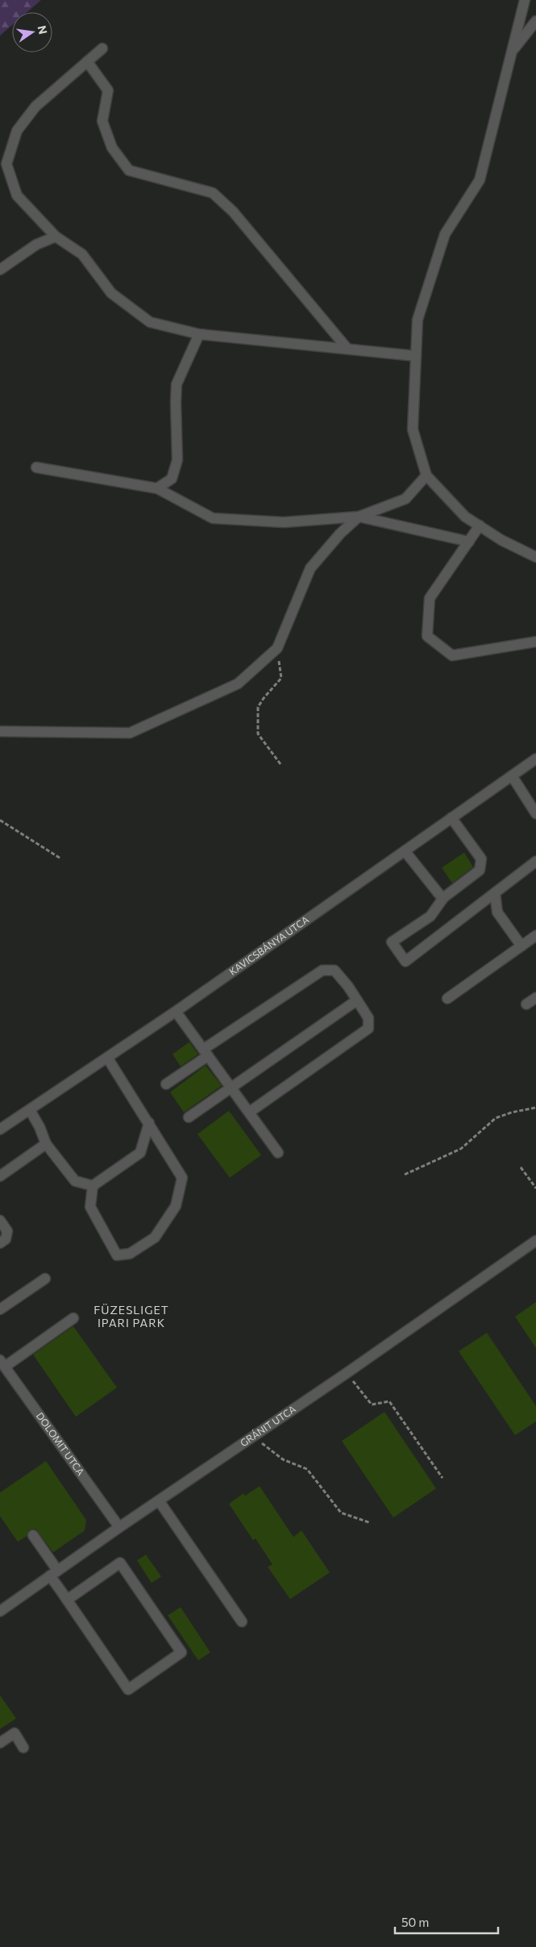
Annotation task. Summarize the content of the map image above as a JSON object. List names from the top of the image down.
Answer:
{
  "streets": {
    "street": ["KAVICSBÁNYA UTCA", "GRÁNIT UTCA", "DOLOMIT UTCA"]
  },
  "crossings": [
    ["GRÁNIT UTCA", "DOLOMIT UTCA"]
  ],
  "districts": ["FÜZESLIGET IPARI PARK"],
  "scale_bar": "50 m",
  "north": "right"
}
